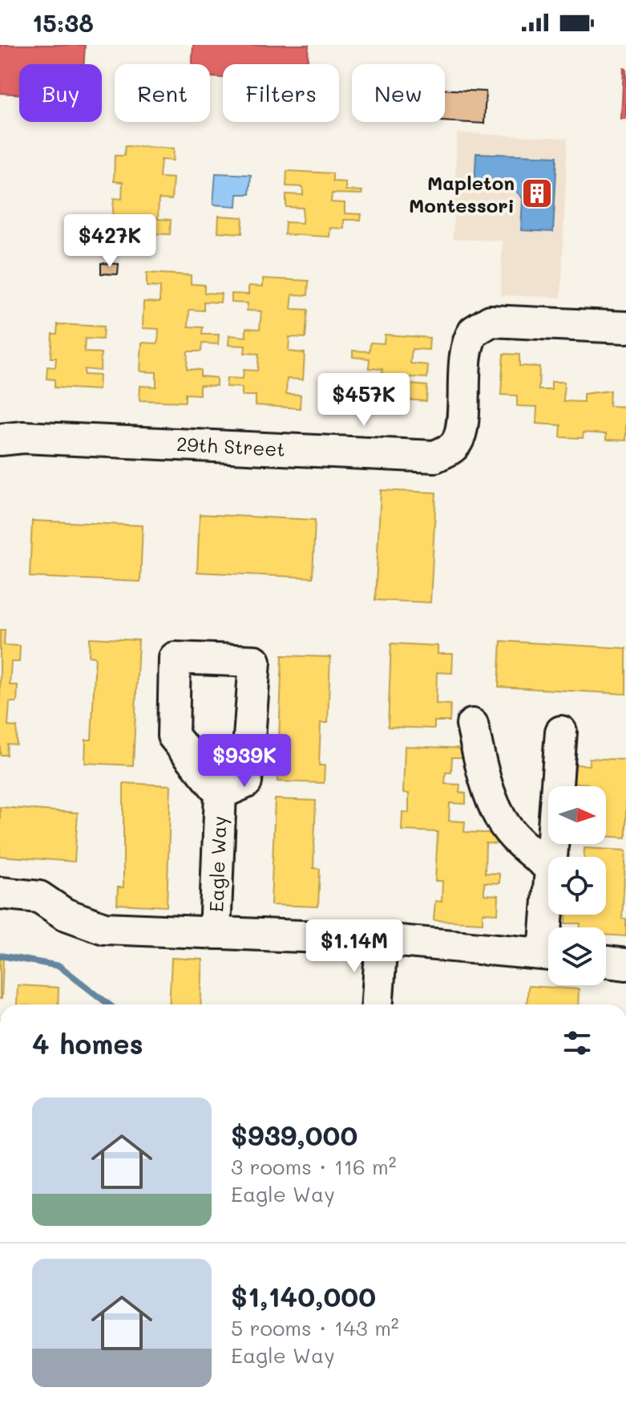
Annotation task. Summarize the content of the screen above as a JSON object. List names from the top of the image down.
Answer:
{
  "streets": {
    "street": ["29th Street", "Eagle Way"]
  },
  "places": {
    "building": ["Mapleton Montessori"]
  },
  "north": "right",
  "page": {
    "status": "15:38",
    "chip": [
      "Buy",
      "Rent",
      "Filters",
      "New"
    ],
    "price": [
      "$427K",
      "$457K",
      "$939K",
      "$1.14M"
    ],
    "heading": "4 homes",
    "list": [
      {
        "name": "$939,000",
        "note": "3 rooms · 116 m² · Eagle Way"
      },
      {
        "name": "$1,140,000",
        "note": "5 rooms · 143 m² · Eagle Way"
      }
    ]
  }
}
